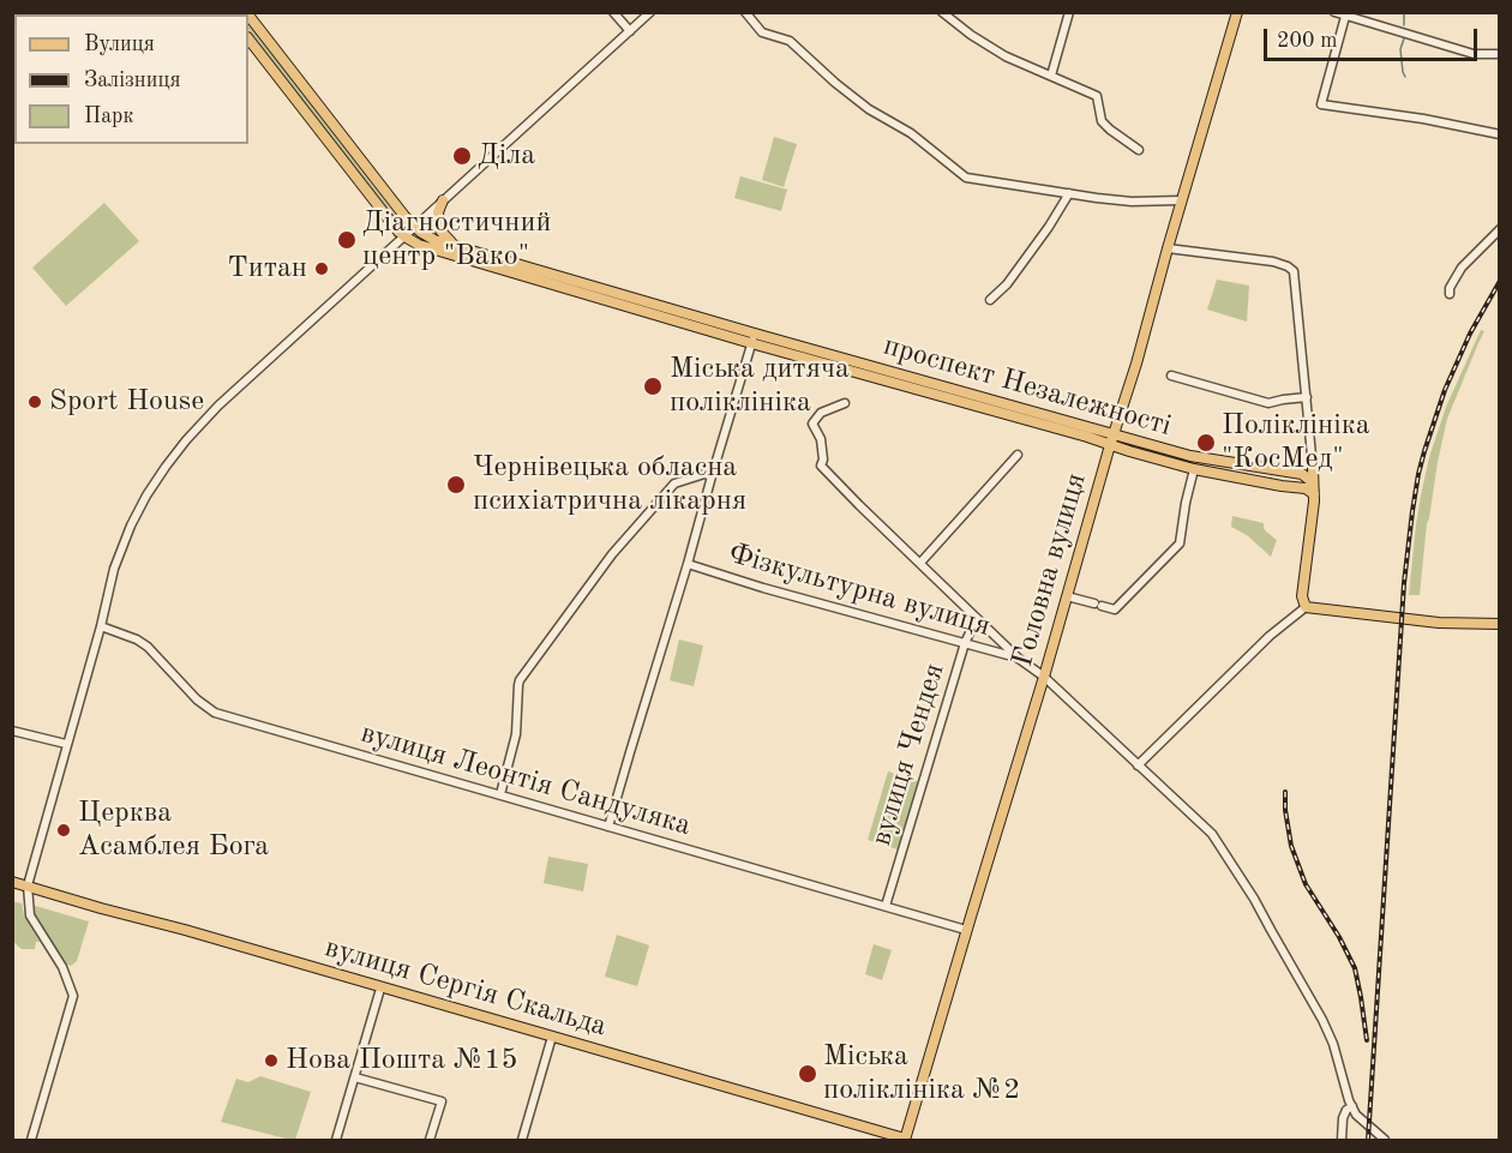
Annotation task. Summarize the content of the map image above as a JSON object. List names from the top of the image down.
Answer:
{
  "streets": {
    "main road": ["проспект Незалежності", "Головна вулиця", "вулиця Сергія Скальда"],
    "street": ["Фізкультурна вулиця", "вулиця Чендея", "вулиця Леонтія Сандуляка"]
  },
  "crossings": [
    ["проспект Незалежності", "Головна вулиця"],
    ["Головна вулиця", "вулиця Леонтія Сандуляка"],
    ["Головна вулиця", "вулиця Сергія Скальда"],
    ["Фізкультурна вулиця", "вулиця Чендея"],
    ["вулиця Чендея", "вулиця Леонтія Сандуляка"]
  ],
  "places": [
    "Діла",
    "Діагностичний центр \"Вако\"",
    "Титан",
    "Міська дитяча поліклініка",
    "Sport House",
    "Поліклініка \"КосМед\"",
    "Чернівецька обласна психіатрична лікарня",
    "Церква Асамблея Бога",
    "Нова Пошта №15",
    "Міська поліклініка №2"
  ],
  "legend": ["Вулиця", "Залізниця", "Парк"],
  "scale_bar": "200 m"
}
